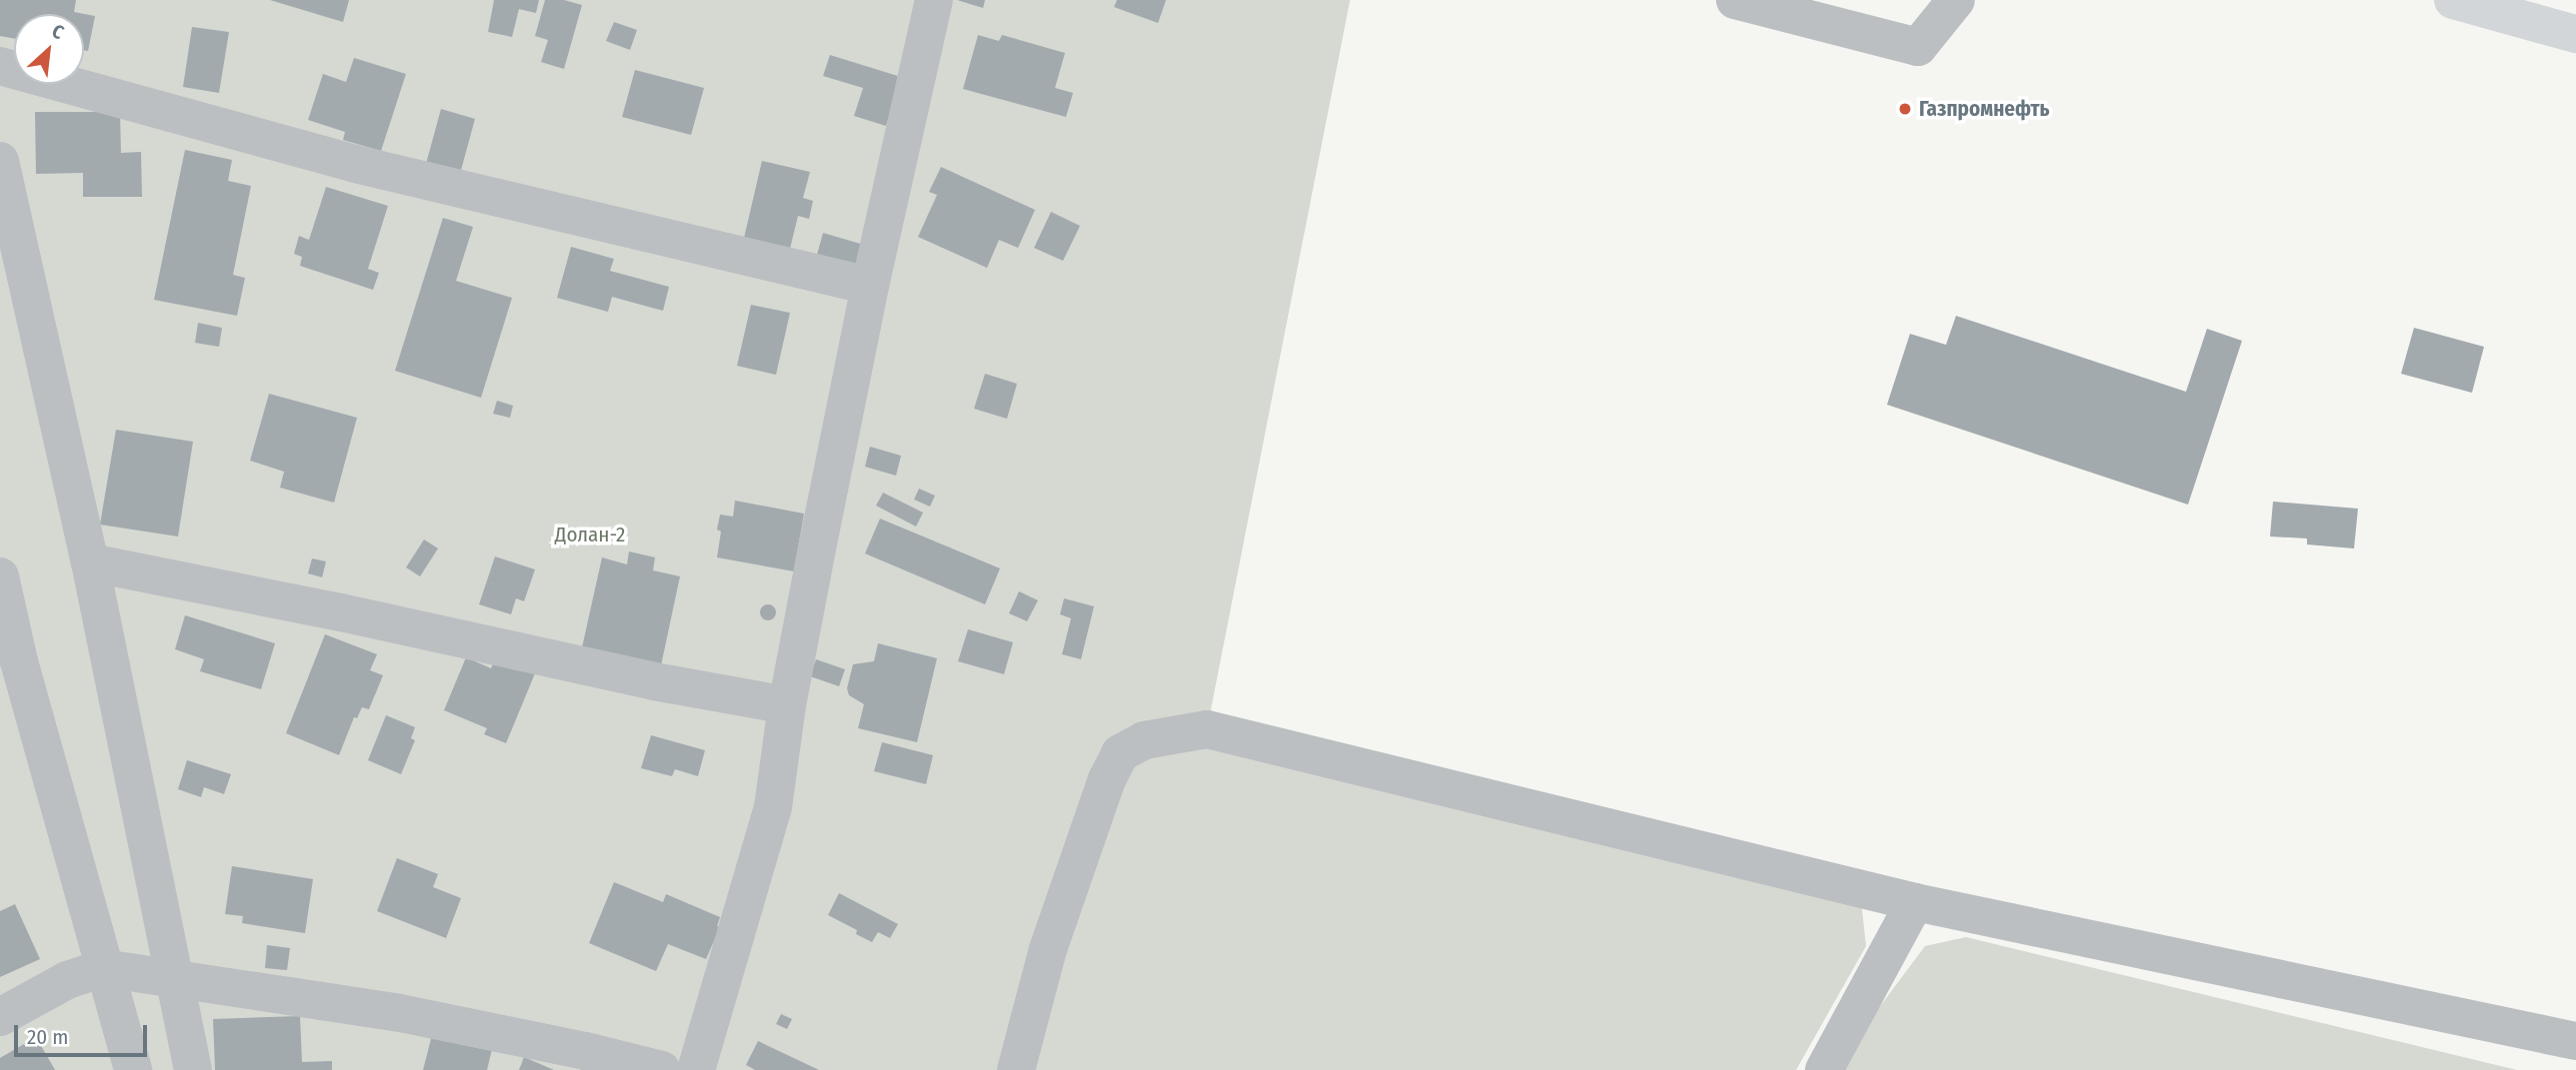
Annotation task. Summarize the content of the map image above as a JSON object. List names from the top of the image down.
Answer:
{
  "parks": ["Долан-2"],
  "places": ["Газпромнефть"],
  "scale_bar": "20 m",
  "north": "top right"
}
